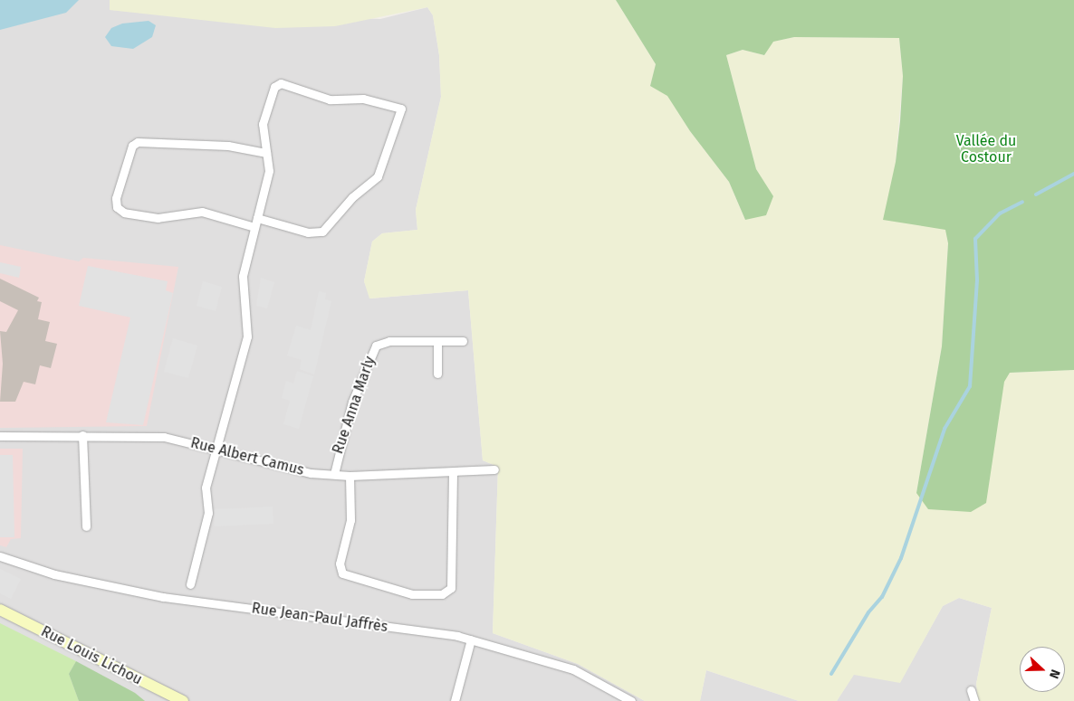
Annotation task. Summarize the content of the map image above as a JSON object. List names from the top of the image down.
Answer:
{
  "streets": {
    "main road": ["Rue Louis Lichou"],
    "street": ["Rue Anna Marly", "Rue Albert Camus", "Rue Jean-Paul Jaffrès"]
  },
  "crossings": [
    ["Rue Anna Marly", "Rue Albert Camus"]
  ],
  "parks": ["Vallée du Costour"],
  "north": "right"
}
